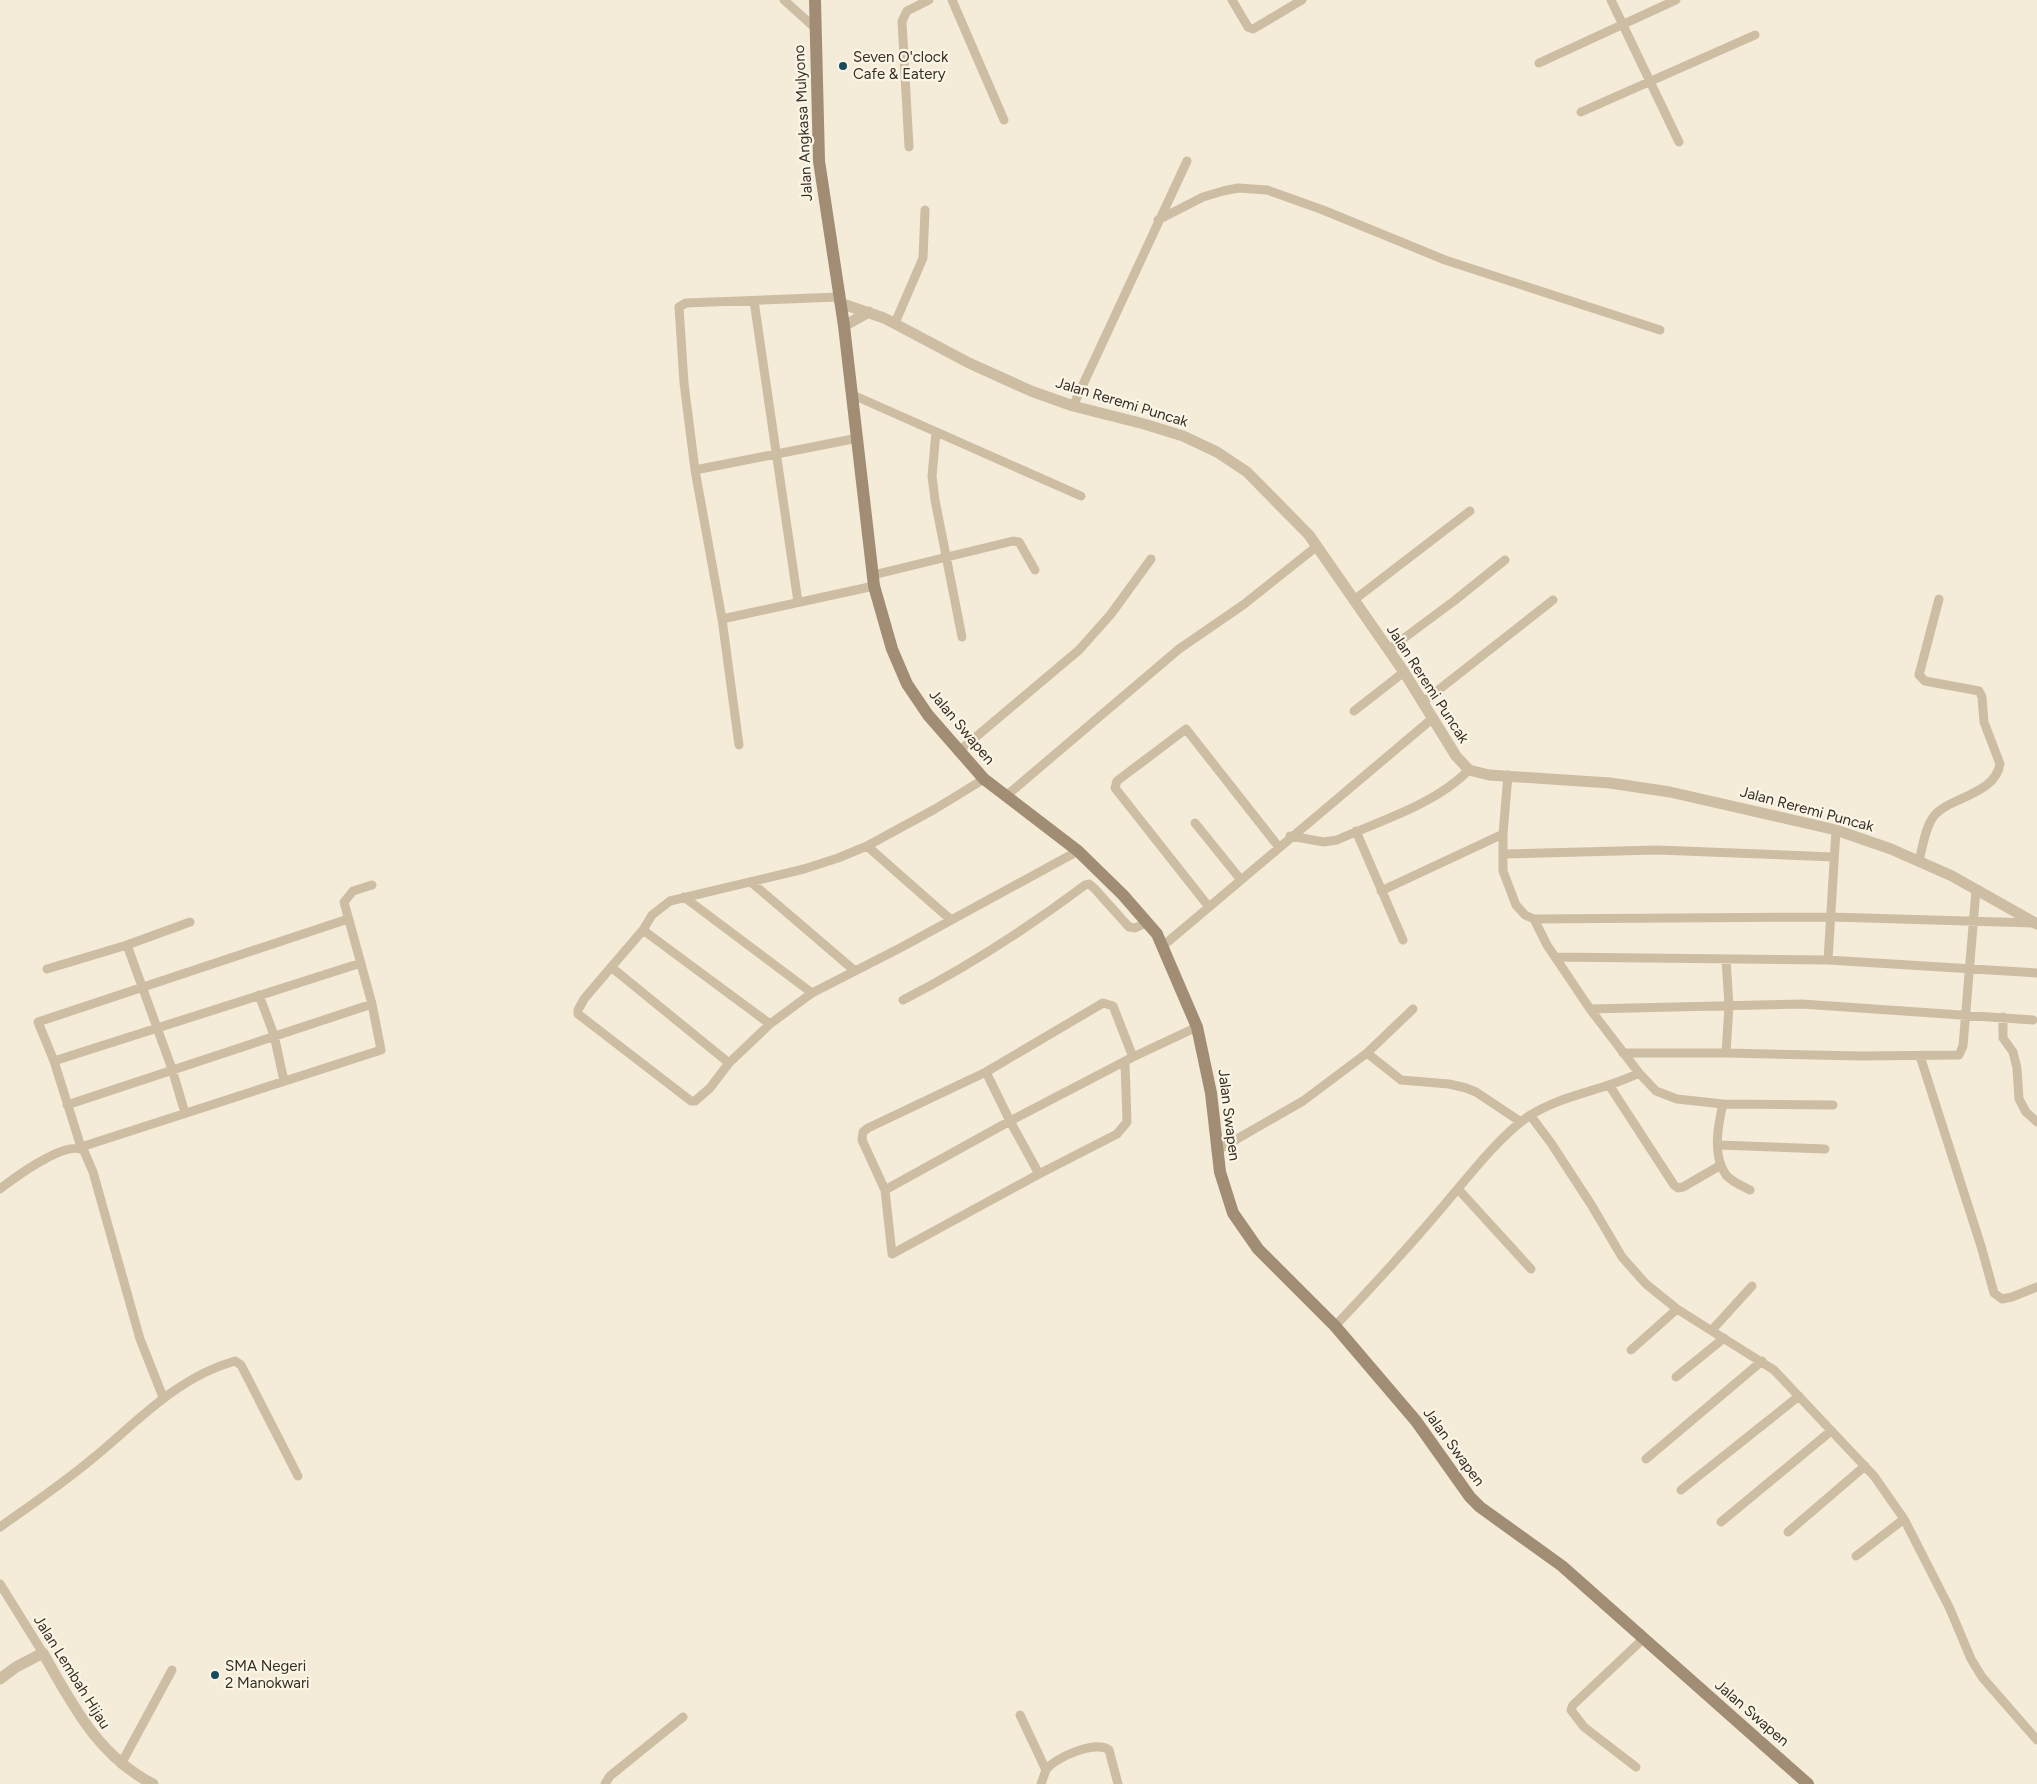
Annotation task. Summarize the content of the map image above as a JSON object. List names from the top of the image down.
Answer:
{
  "streets": {
    "main road": ["Jalan Angkasa Mulyono", "Jalan Swapen"],
    "street": ["Jalan Reremi Puncak", "Jalan Lembah Hijau"]
  },
  "crossings": [
    ["Jalan Angkasa Mulyono", "Jalan Reremi Puncak"]
  ],
  "places": ["Seven O'clock Cafe & Eatery", "SMA Negeri 2 Manokwari"]
}
